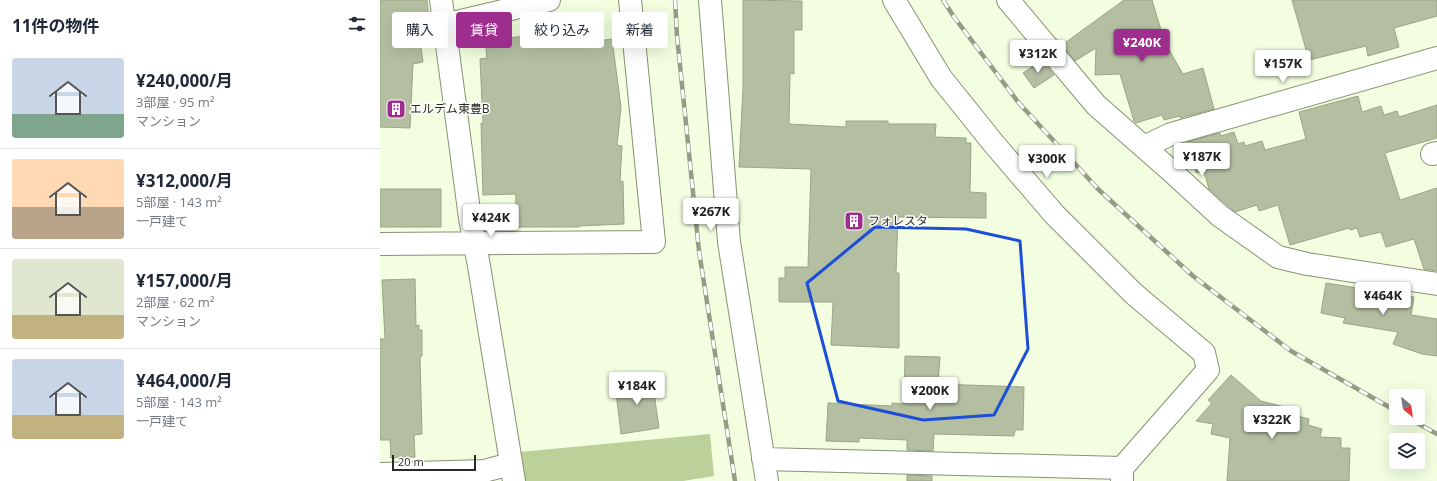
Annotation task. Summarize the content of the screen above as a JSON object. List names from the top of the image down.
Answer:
{
  "places": {
    "building": ["エルデム東豊B", "フォレスタ"]
  },
  "scale_bar": "20 m",
  "north": "bottom right",
  "page": {
    "heading": "11件の物件",
    "chip": [
      "購入",
      "賃貸",
      "絞り込み",
      "新着"
    ],
    "price": [
      "¥240K",
      "¥312K",
      "¥157K",
      "¥187K",
      "¥300K",
      "¥267K",
      "¥424K",
      "¥464K",
      "¥184K",
      "¥200K",
      "¥322K"
    ],
    "list": [
      {
        "name": "¥240,000/月",
        "note": "3部屋 · 95 m² · マンション"
      },
      {
        "name": "¥312,000/月",
        "note": "5部屋 · 143 m² · 一戸建て"
      },
      {
        "name": "¥157,000/月",
        "note": "2部屋 · 62 m² · マンション"
      },
      {
        "name": "¥464,000/月",
        "note": "5部屋 · 143 m² · 一戸建て"
      }
    ],
    "scale": "20 m"
  }
}
